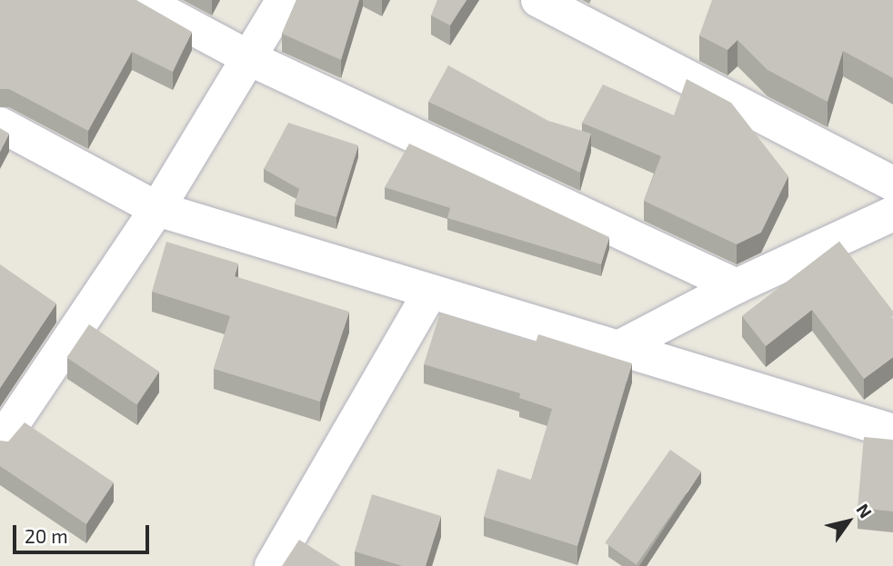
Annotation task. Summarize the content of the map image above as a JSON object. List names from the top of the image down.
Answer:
{
  "scale_bar": "20 m",
  "north": "top right"
}
